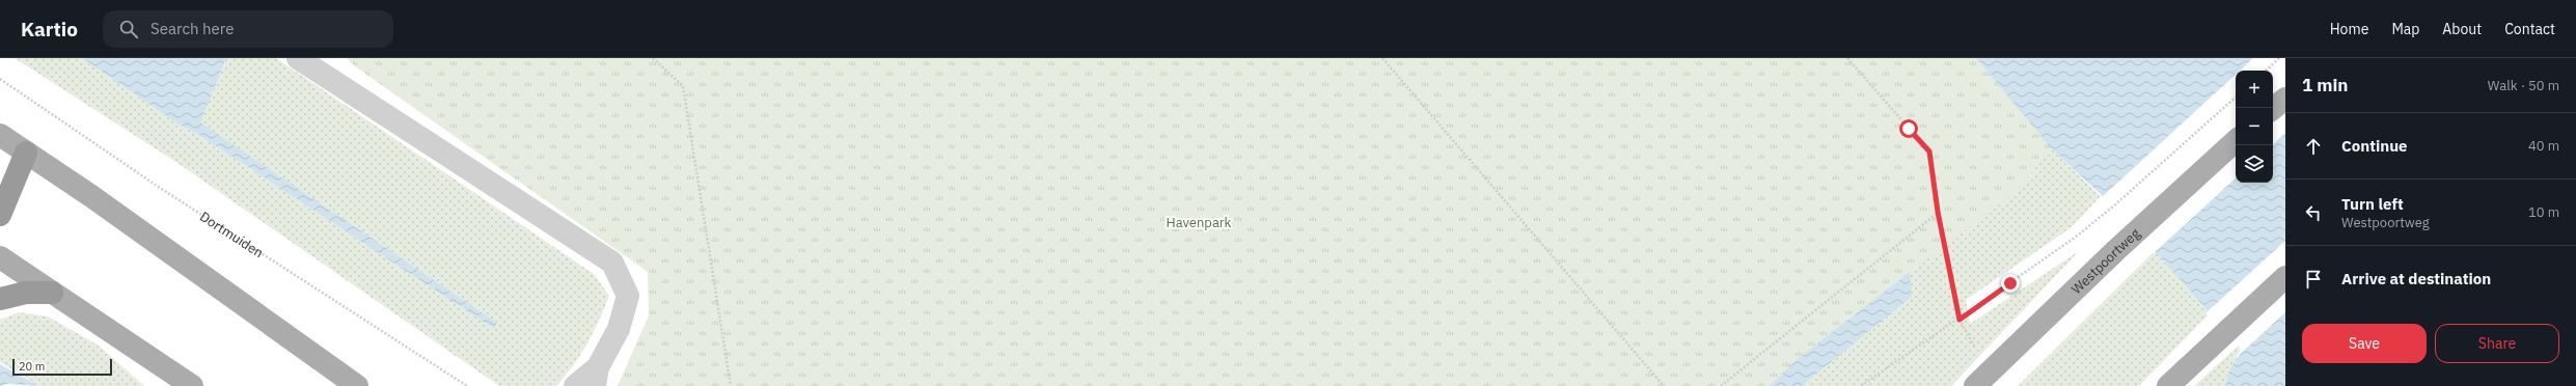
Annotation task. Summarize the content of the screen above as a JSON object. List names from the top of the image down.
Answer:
{
  "streets": {
    "main road": ["Westpoortweg"],
    "path": ["Dortmuiden"]
  },
  "parks": ["Havenpark"],
  "scale_bar": "20 m",
  "page": {
    "header": "Kartio",
    "search": "Search here",
    "nav": [
      "Home",
      "Map",
      "About",
      "Contact"
    ],
    "heading": ["1 min", "Walk · 50 m"],
    "map_buttons": ["+", "−"],
    "list": [
      ["Continue", "40 m"],
      ["Turn left", "Westpoortweg", "10 m"],
      "Arrive at destination"
    ],
    "buttons": ["Save", "Share"],
    "scale": "20 m"
  }
}
